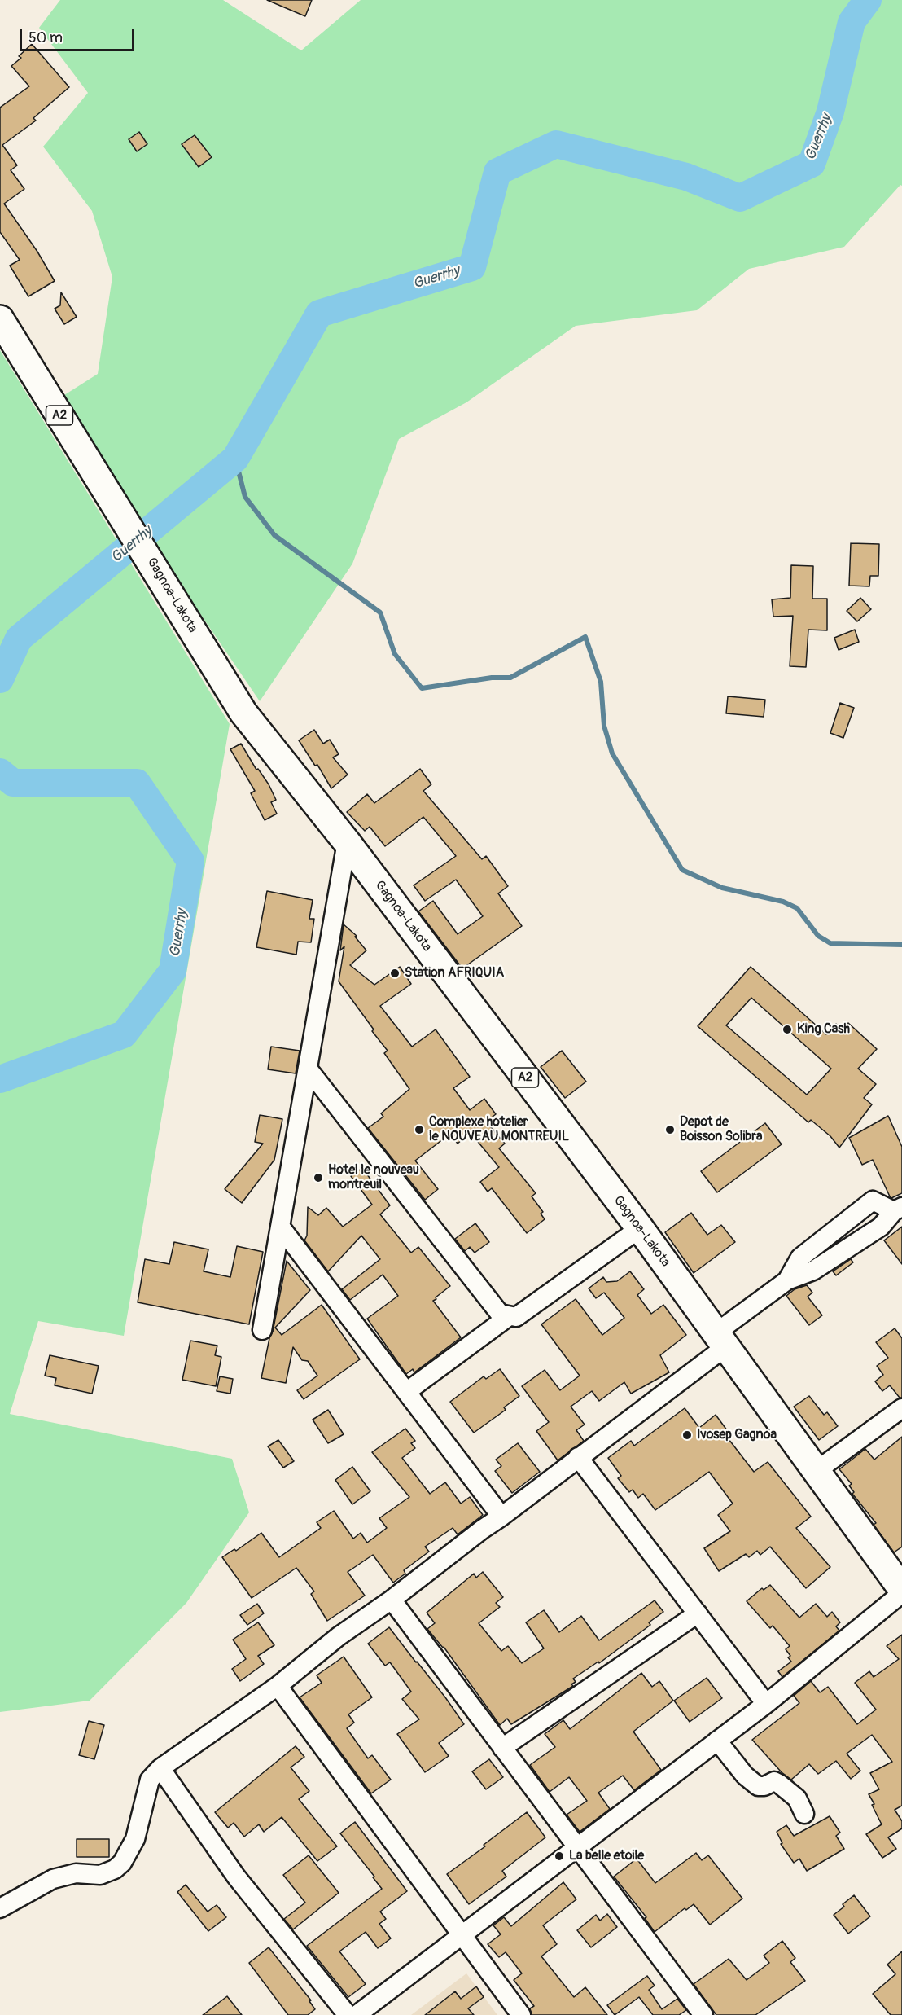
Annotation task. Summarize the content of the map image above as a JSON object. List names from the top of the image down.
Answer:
{
  "streets": {
    "main road": ["A2", "Gagnoa-Lakota"]
  },
  "water": ["Guerrhy"],
  "places": [
    "Station AFRIQUIA",
    "King Cash",
    "Complexe hotelier le NOUVEAU MONTREUIL",
    "Depot de Boisson Solibra",
    "Hotel le nouveau montreuil",
    "Ivosep Gagnoa",
    "La belle etoile"
  ],
  "scale_bar": "50 m"
}
